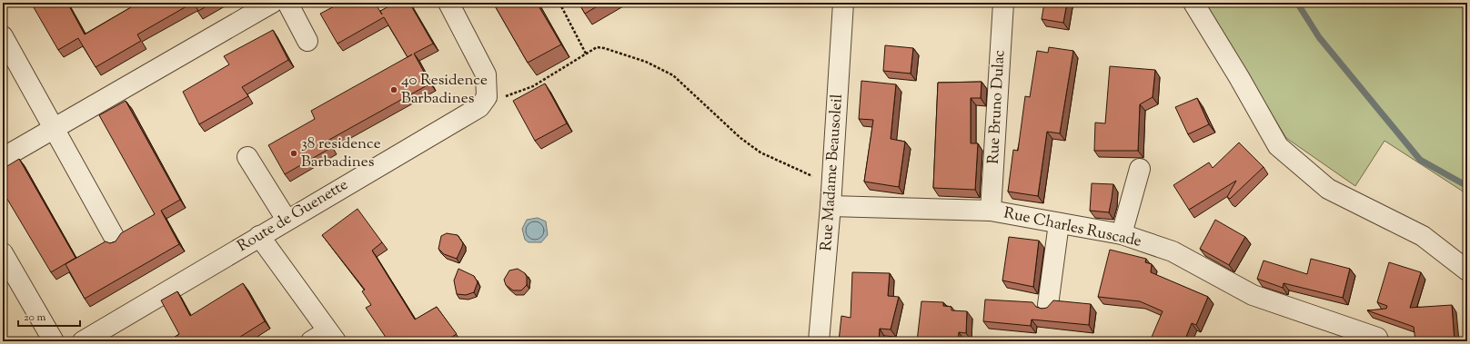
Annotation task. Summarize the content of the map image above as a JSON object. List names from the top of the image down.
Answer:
{
  "streets": {
    "street": [
      "Rue Bruno Dulac",
      "Rue Madame Beausoleil",
      "Route de Guenette",
      "Rue Charles Ruscade"
    ]
  },
  "crossings": [
    ["Rue Bruno Dulac", "Rue Charles Ruscade"],
    ["Rue Madame Beausoleil", "Rue Charles Ruscade"]
  ],
  "places": ["40 Residence Barbadines", "38 residence Barbadines"],
  "scale_bar": "20 m"
}
